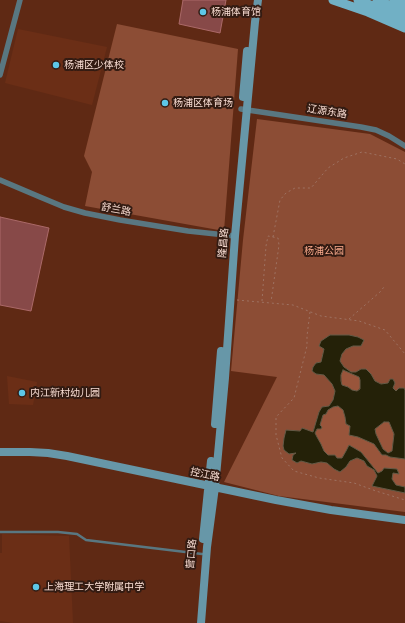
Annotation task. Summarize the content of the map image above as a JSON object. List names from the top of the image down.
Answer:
{
  "streets": {
    "main road": ["隆昌路", "控江路", "营口路"],
    "street": ["辽源东路", "舒兰路"]
  },
  "crossings": [
    ["辽源东路", "隆昌路"],
    ["舒兰路", "隆昌路"],
    ["隆昌路", "控江路"],
    ["隆昌路", "营口路"],
    ["控江路", "营口路"]
  ],
  "parks": ["杨浦公园"],
  "places": [
    "杨浦体育馆",
    "杨浦区少体校",
    "杨浦区体育场",
    "内江新村幼儿园",
    "上海理工大学附属中学"
  ]
}
